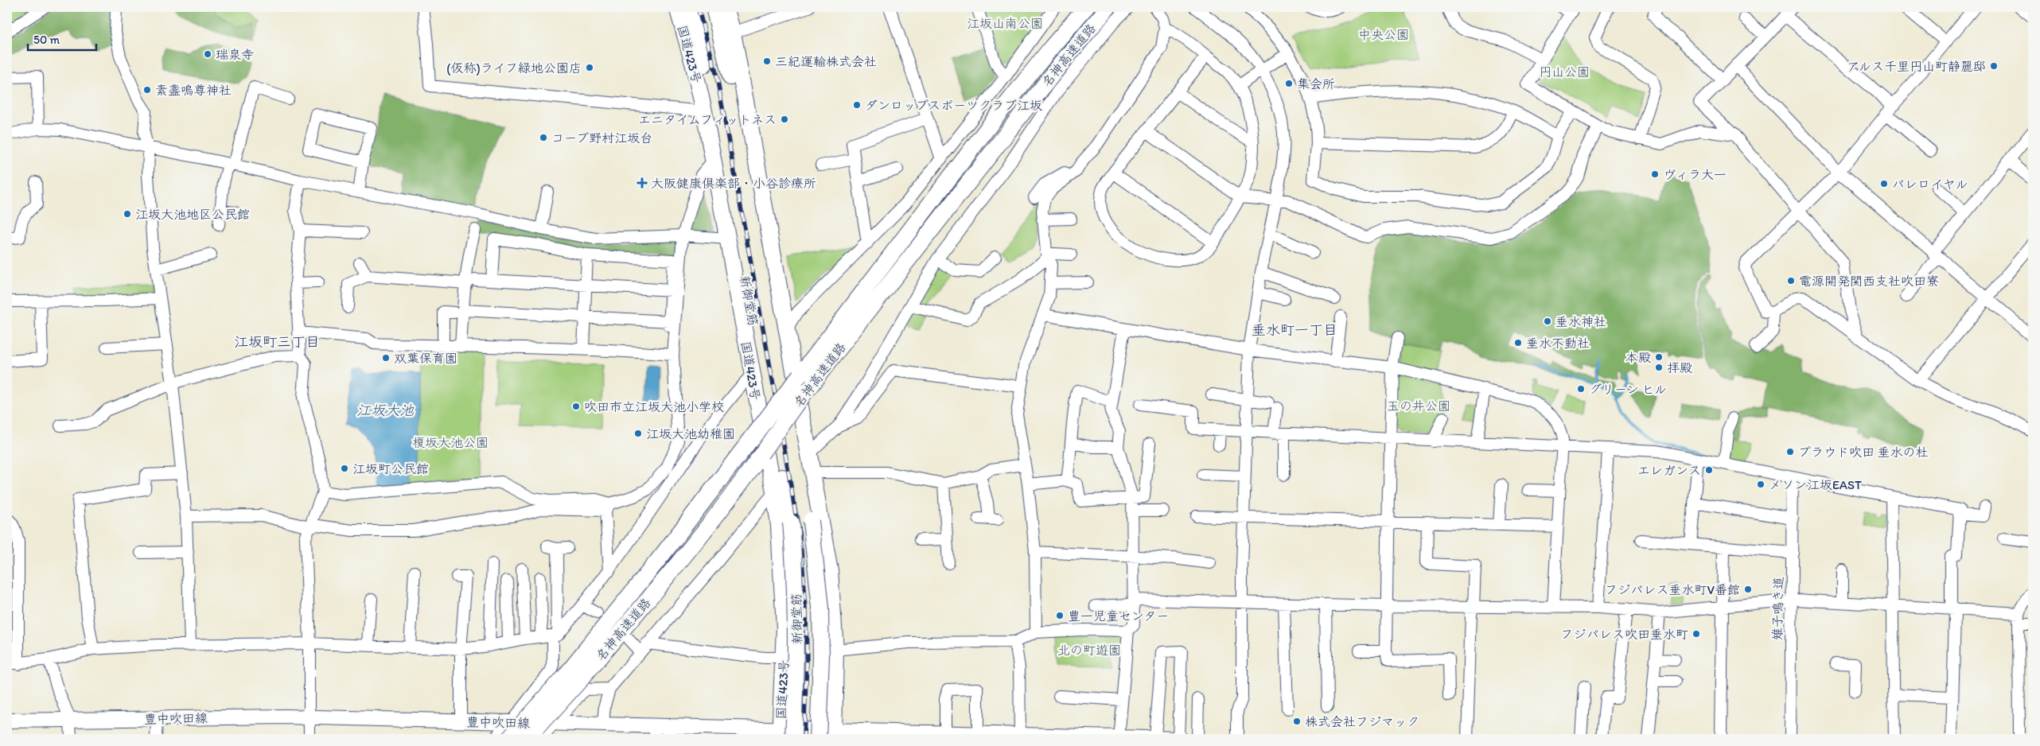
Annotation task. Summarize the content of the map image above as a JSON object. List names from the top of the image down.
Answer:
{
  "streets": {
    "highway": ["国道423号", "名神高速道路", "新御堂筋"],
    "main road": ["豊中吹田線"],
    "street": ["雉子鳴き道"]
  },
  "crossings": [
    ["国道423号", "豊中吹田線"]
  ],
  "districts": ["垂水町一丁目", "江坂町三丁目"],
  "water": ["江坂大池"],
  "parks": [
    "江坂山南公園",
    "中央公園",
    "円山公園",
    "玉の井公園",
    "榎坂大池公園",
    "北の町遊園"
  ],
  "places": {
    "other": [
      "瑞泉寺",
      "三紀運輸株式会社",
      "アルス千里円山町静麗邸",
      "(仮称)ライフ緑地公園店",
      "集会所",
      "素盞嗚尊神社",
      "ダンロップスポーツクラブ江坂",
      "エニタイムフィットネス",
      "コープ野村江坂台",
      "ヴィラ大一",
      "パレロイヤル",
      "江坂大池地区公民館",
      "電源開発関西支社吹田寮",
      "垂水神社",
      "垂水不動社",
      "本殿",
      "双葉保育園",
      "拝殿",
      "グリーン ヒル",
      "吹田市立江坂大池小学校",
      "江坂大池幼稚園",
      "プラウド吹田 垂水の杜",
      "江坂町公民館",
      "エレガンス",
      "メソン江坂EAST",
      "フジパレス垂水町V番館",
      "豊一児童センター",
      "フジパレス吹田垂水町",
      "株式会社フジマック"
    ],
    "health": ["大阪健康倶楽部・小谷診療所"]
  },
  "scale_bar": "50 m"
}
